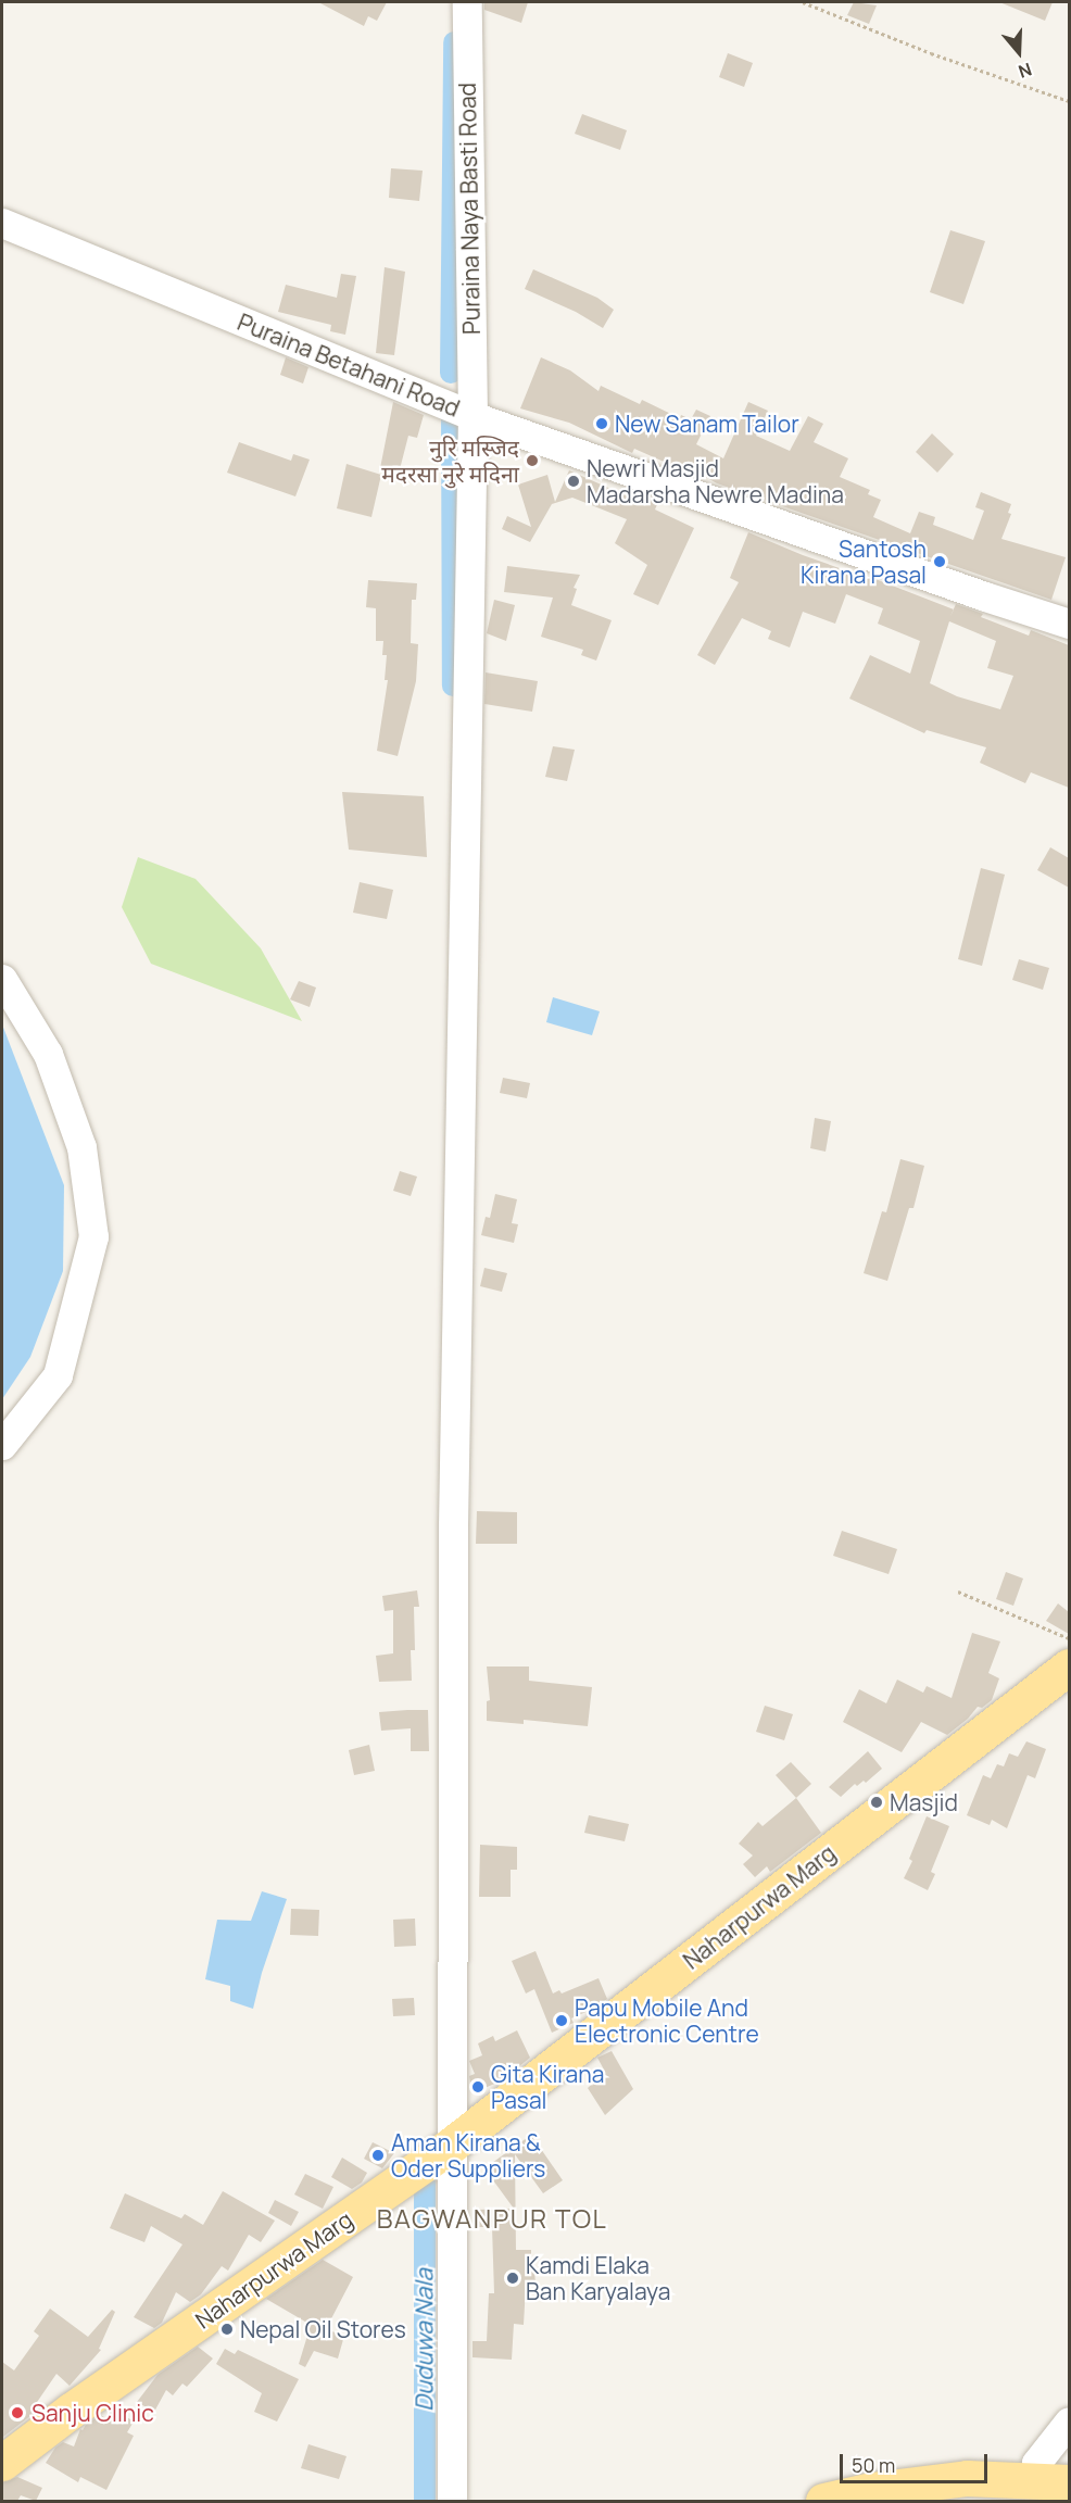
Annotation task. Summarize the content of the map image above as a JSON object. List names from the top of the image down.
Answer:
{
  "streets": {
    "main road": ["Naharpurwa Marg"],
    "street": ["Puraina Naya Basti Road", "Puraina Betahani Road"]
  },
  "crossings": [
    ["Puraina Naya Basti Road", "Puraina Betahani Road"],
    ["Puraina Naya Basti Road", "Naharpurwa Marg"]
  ],
  "districts": ["BAGWANPUR TOL"],
  "water": ["Duduwa Nala"],
  "places": [
    "New Sanam Tailor",
    "नुरि मस्जिद मदरसा नुरे मदिना",
    "Newri Masjid Madarsha Newre Madina",
    "Santosh Kirana Pasal",
    "Masjid",
    "Papu Mobile And Electronic Centre",
    "Gita Kirana Pasal",
    "Aman Kirana & Oder Suppliers",
    "Kamdi Elaka Ban Karyalaya",
    "Nepal Oil Stores",
    "Sanju Clinic"
  ],
  "scale_bar": "50 m",
  "north": "bottom"
}
